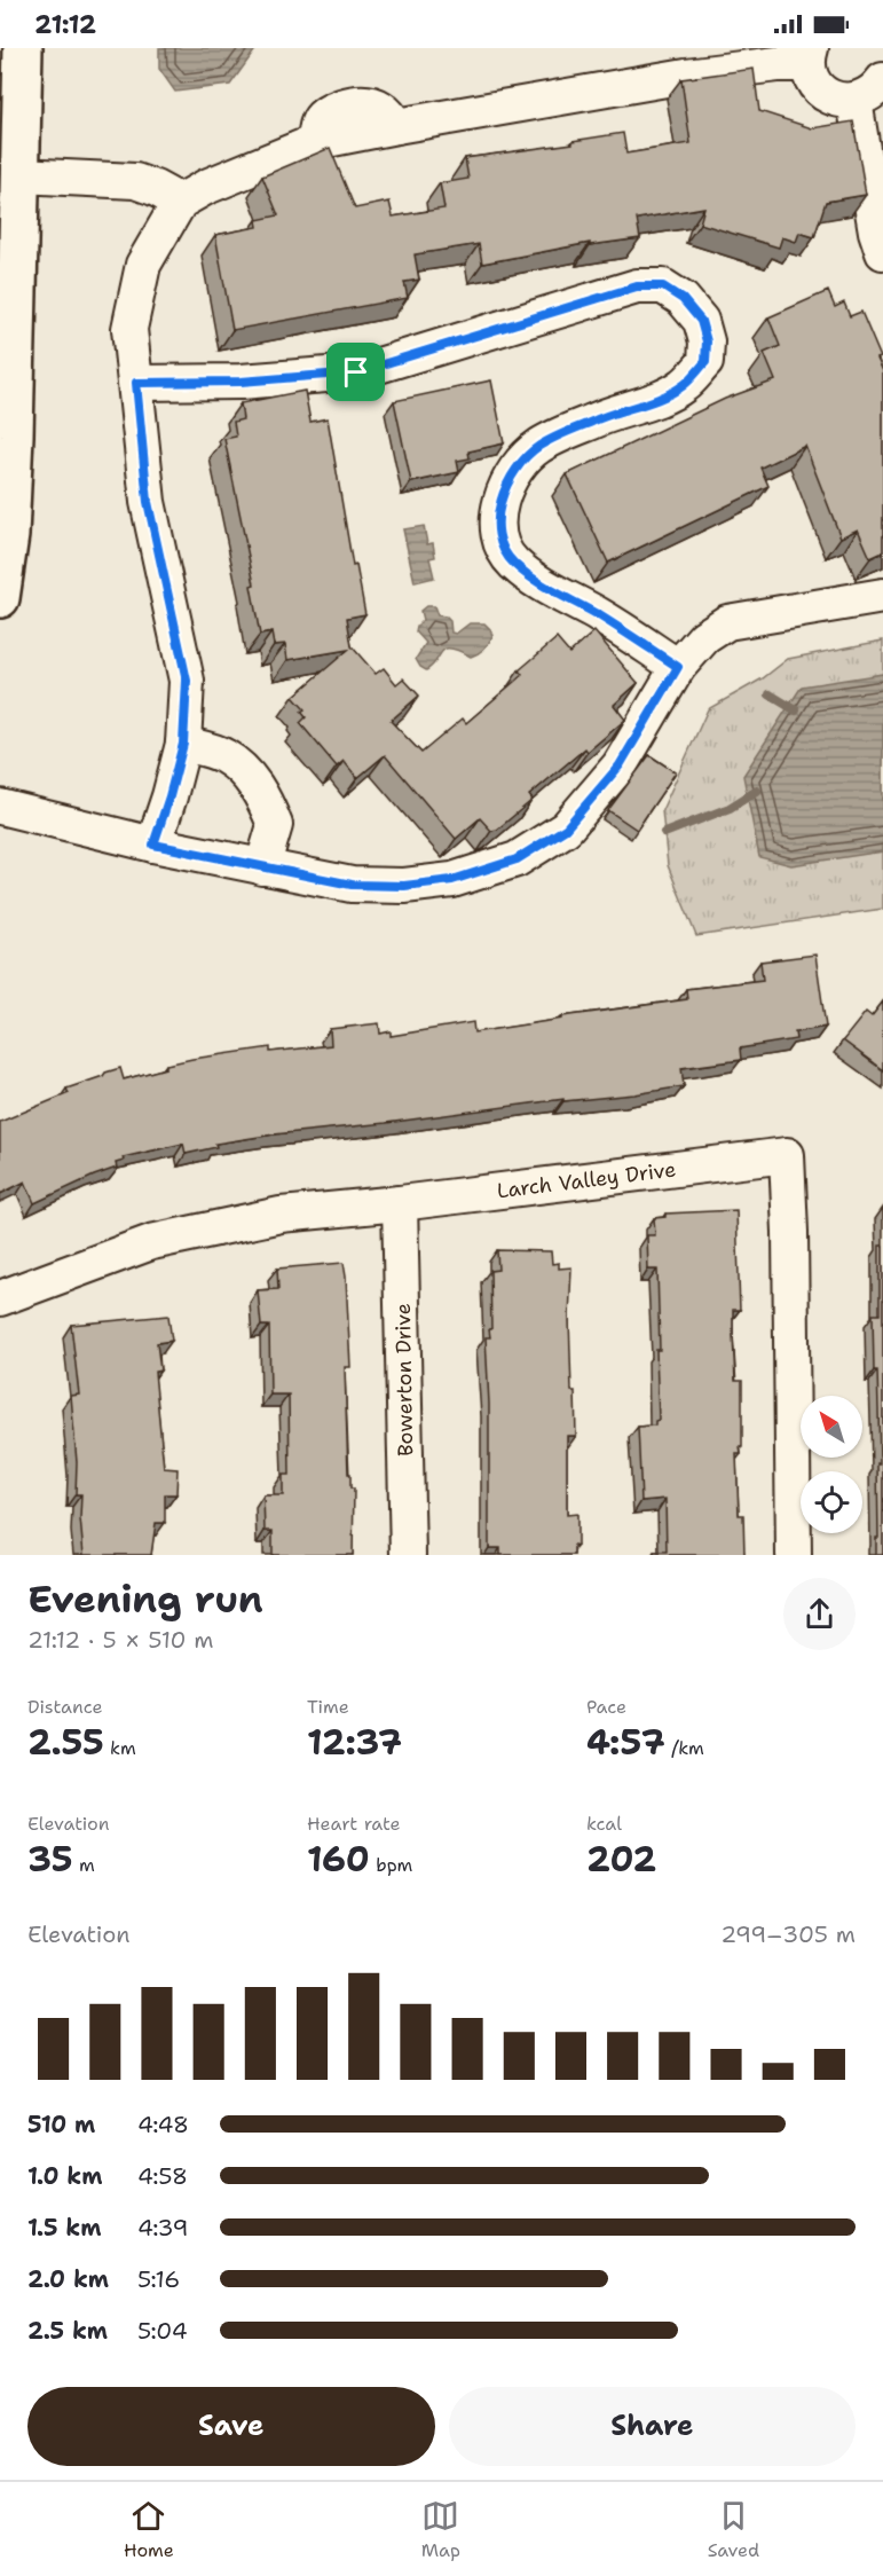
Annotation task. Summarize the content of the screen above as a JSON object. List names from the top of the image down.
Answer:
{
  "streets": {
    "street": ["Larch Valley Drive", "Bowerton Drive"]
  },
  "crossings": [
    ["Larch Valley Drive", "Bowerton Drive"]
  ],
  "north": "top left",
  "page": {
    "status": "21:12",
    "heading": ["Evening run", "21:12 · 5 × 510 m"],
    "stats": [
      ["Distance", "2.55 km"],
      ["Time", "12:37"],
      ["Pace", "4:57 /km"],
      ["Elevation", "35 m"],
      ["Heart rate", "160 bpm"],
      ["kcal", "202"]
    ],
    "chart": ["Elevation", "299–305 m"],
    "list": [
      {
        "name": "510 m",
        "note": "4:48"
      },
      {
        "name": "1.0 km",
        "note": "4:58"
      },
      {
        "name": "1.5 km",
        "note": "4:39"
      },
      {
        "name": "2.0 km",
        "note": "5:16"
      },
      {
        "name": "2.5 km",
        "note": "5:04"
      }
    ],
    "buttons": ["Save", "Share"],
    "tabs": ["Home", "Map", "Saved"]
  }
}
